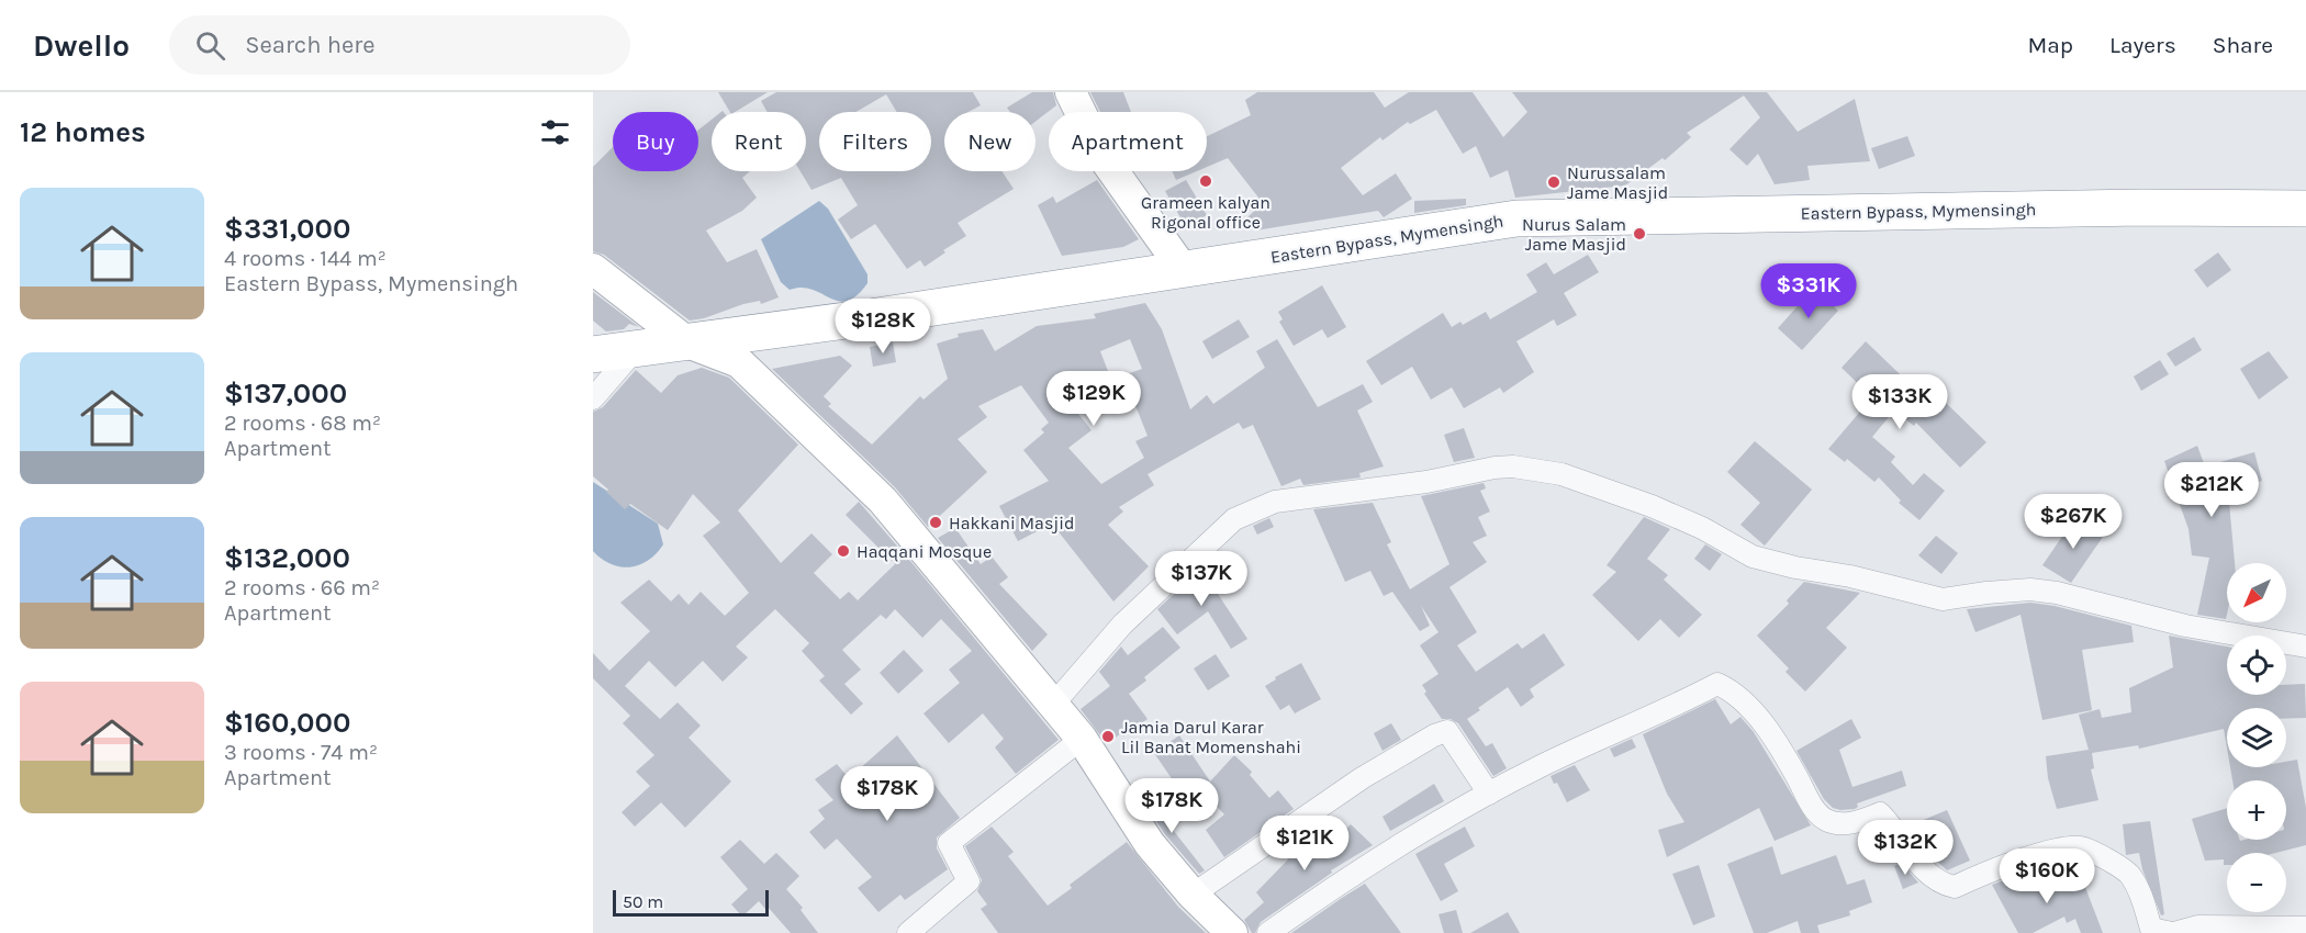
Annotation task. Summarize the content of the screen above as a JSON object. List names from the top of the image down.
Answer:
{
  "streets": {
    "highway": ["Eastern Bypass, Mymensingh"]
  },
  "places": [
    "Grameen kalyan Rigonal office",
    "Nurussalam Jame Masjid",
    "Nurus Salam Jame Masjid",
    "Hakkani Masjid",
    "Haqqani Mosque",
    "Jamia Darul Karar Lil Banat Momenshahi"
  ],
  "scale_bar": "50 m",
  "north": "bottom left",
  "page": {
    "header": "Dwello",
    "search": "Search here",
    "nav": ["Map", "Layers", "Share"],
    "heading": "12 homes",
    "chip": [
      "Buy",
      "Rent",
      "Filters",
      "New",
      "Apartment"
    ],
    "list": [
      {
        "name": "$331,000",
        "note": "4 rooms · 144 m² · Eastern Bypass, Mymensingh"
      },
      {
        "name": "$137,000",
        "note": "2 rooms · 68 m² · Apartment"
      },
      {
        "name": "$132,000",
        "note": "2 rooms · 66 m² · Apartment"
      },
      {
        "name": "$160,000",
        "note": "3 rooms · 74 m² · Apartment"
      }
    ],
    "price": [
      "$331K",
      "$128K",
      "$129K",
      "$133K",
      "$212K",
      "$267K",
      "$137K",
      "$178K",
      "$178K",
      "$121K",
      "$132K",
      "$160K"
    ],
    "map_buttons": ["+", "−"],
    "scale": "50 m"
  }
}
